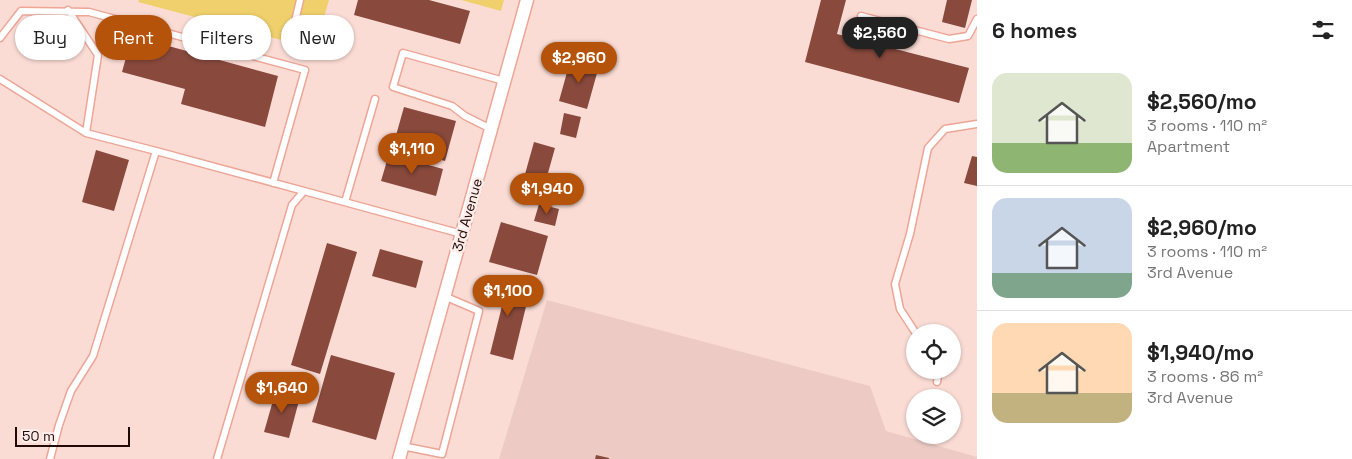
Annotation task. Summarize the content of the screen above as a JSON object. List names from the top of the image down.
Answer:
{
  "streets": {
    "street": ["3rd Avenue"]
  },
  "scale_bar": "50 m",
  "page": {
    "heading": "6 homes",
    "chip": [
      "Buy",
      "Rent",
      "Filters",
      "New"
    ],
    "price": [
      "$2,560",
      "$2,960",
      "$1,110",
      "$1,940",
      "$1,100",
      "$1,640"
    ],
    "list": [
      {
        "name": "$2,560/mo",
        "note": "3 rooms · 110 m² · Apartment"
      },
      {
        "name": "$2,960/mo",
        "note": "3 rooms · 110 m² · 3rd Avenue"
      },
      {
        "name": "$1,940/mo",
        "note": "3 rooms · 86 m² · 3rd Avenue"
      }
    ],
    "scale": "50 m"
  }
}
